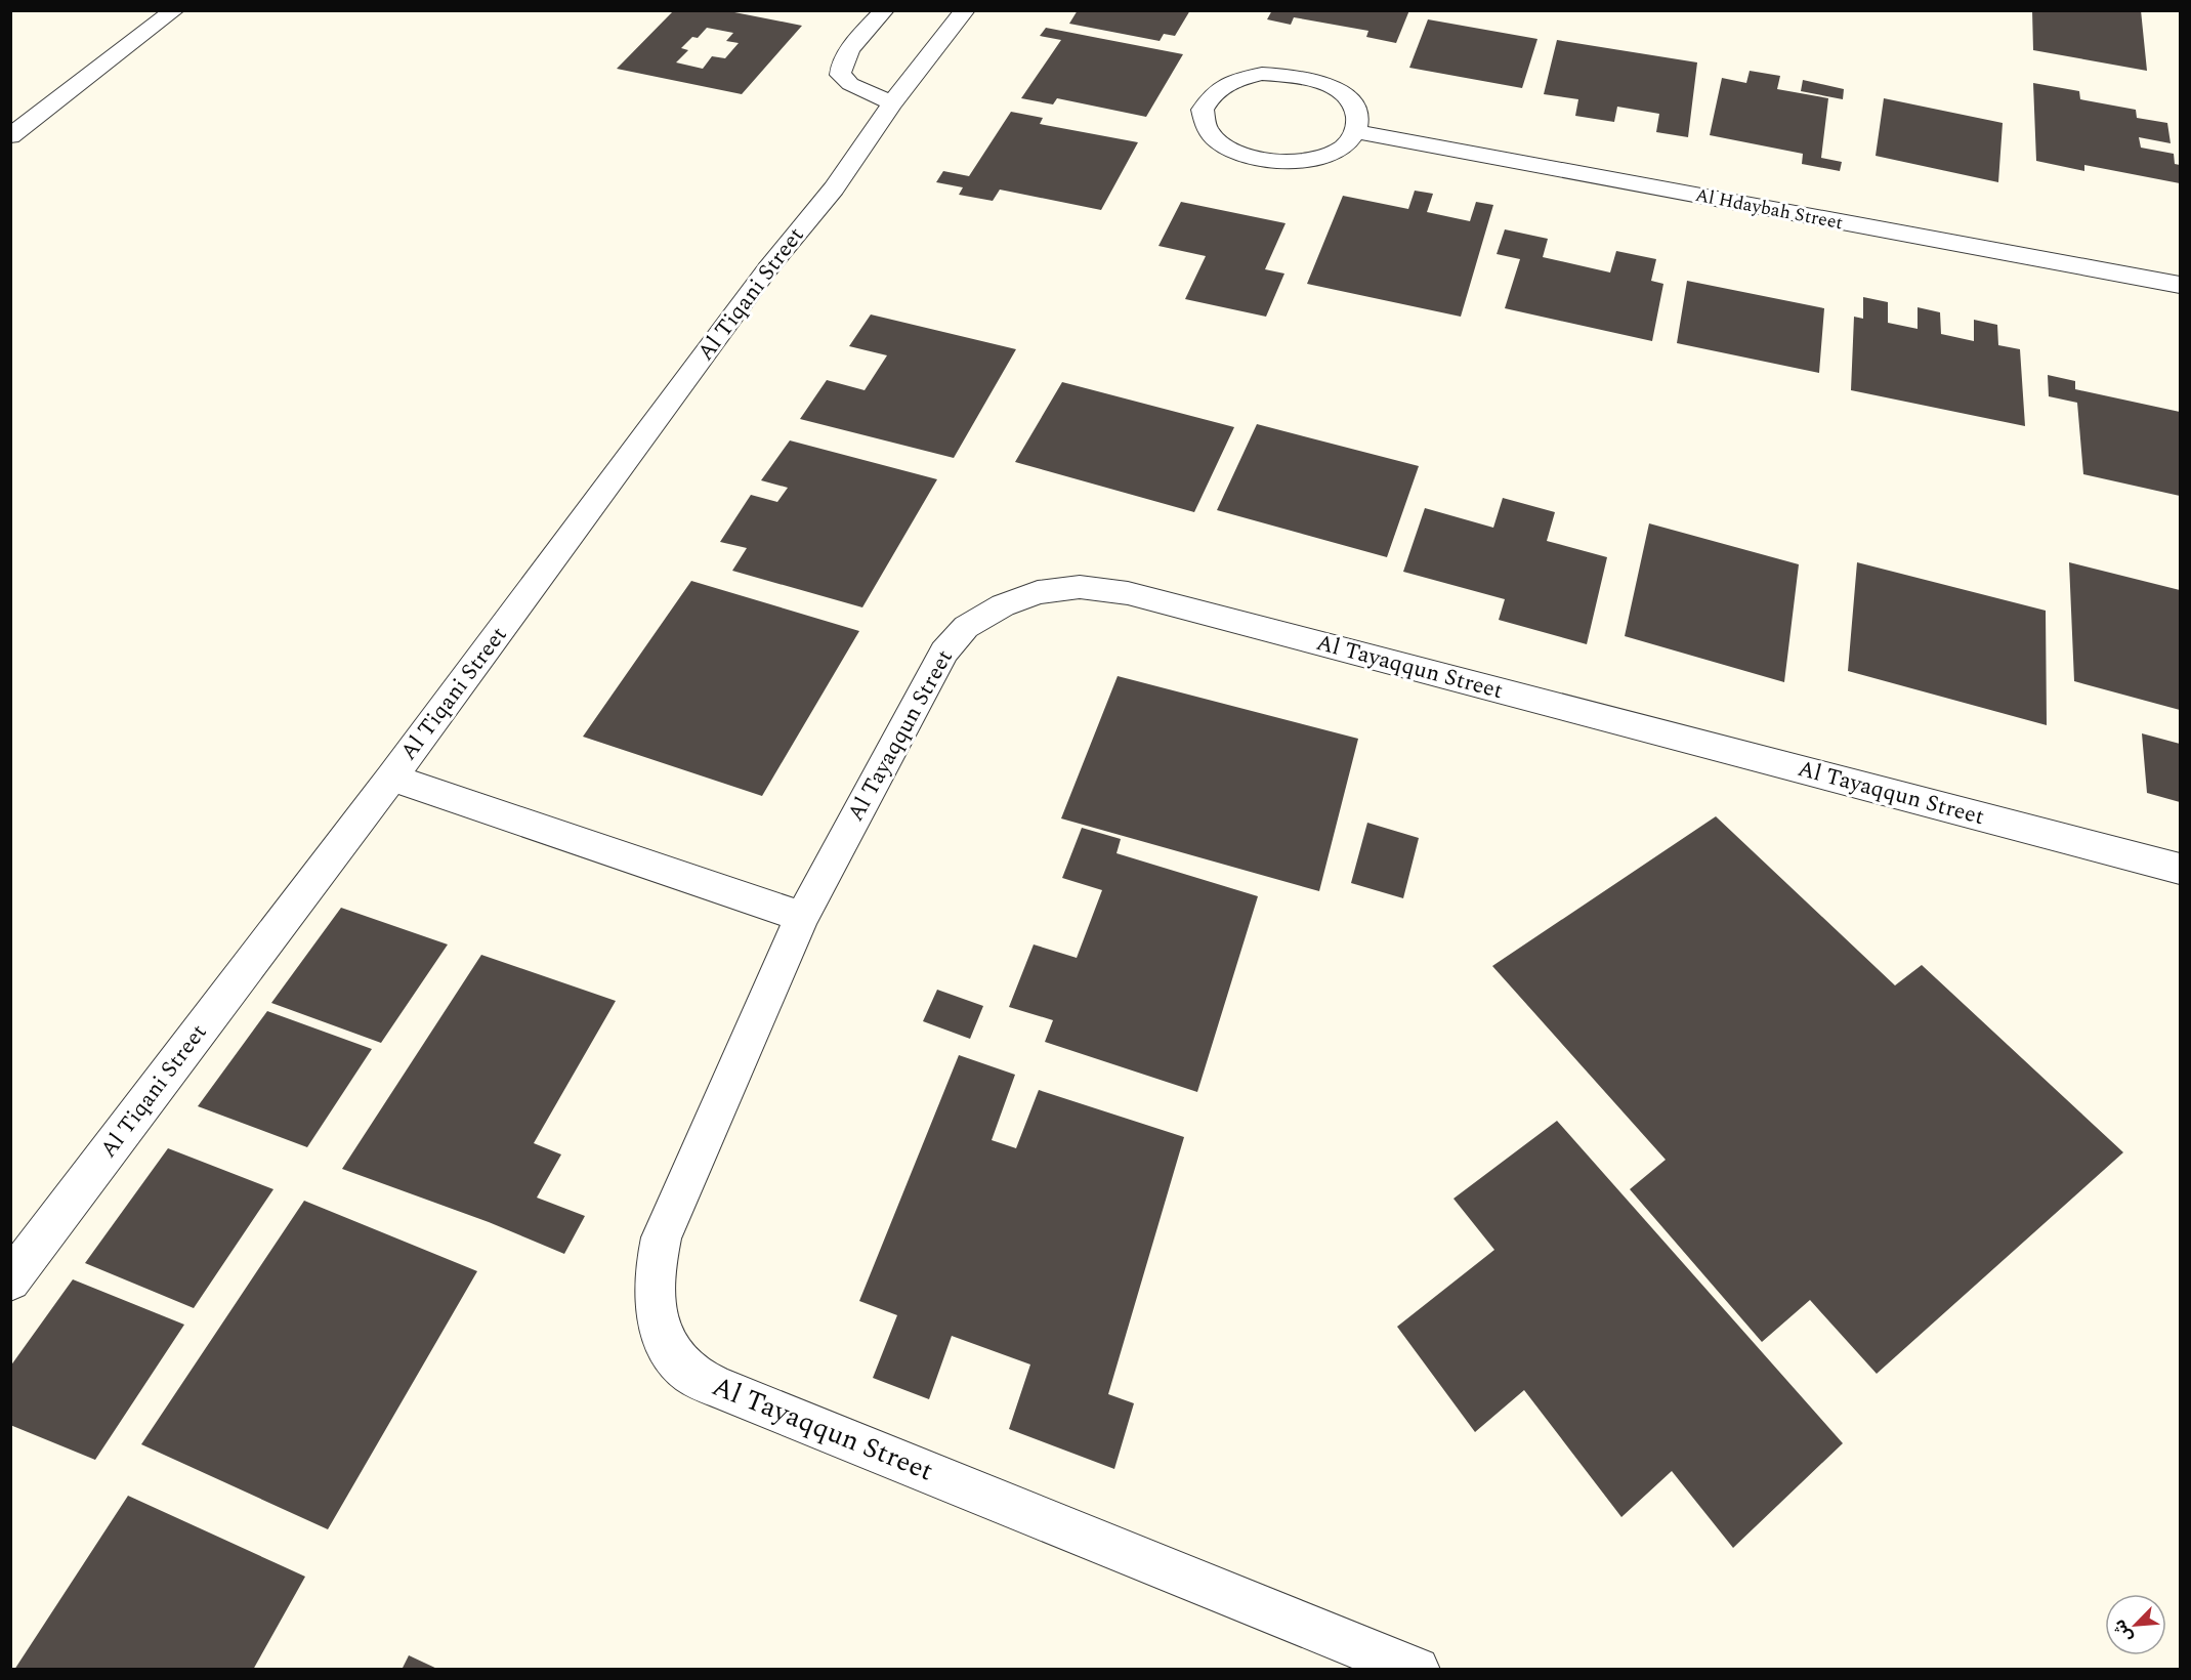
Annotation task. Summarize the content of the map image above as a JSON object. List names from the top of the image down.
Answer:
{
  "streets": {
    "street": ["Al Hdaybah Street", "Al Tiqani Street", "Al Tayaqqun Street"]
  },
  "north": "bottom left"
}
